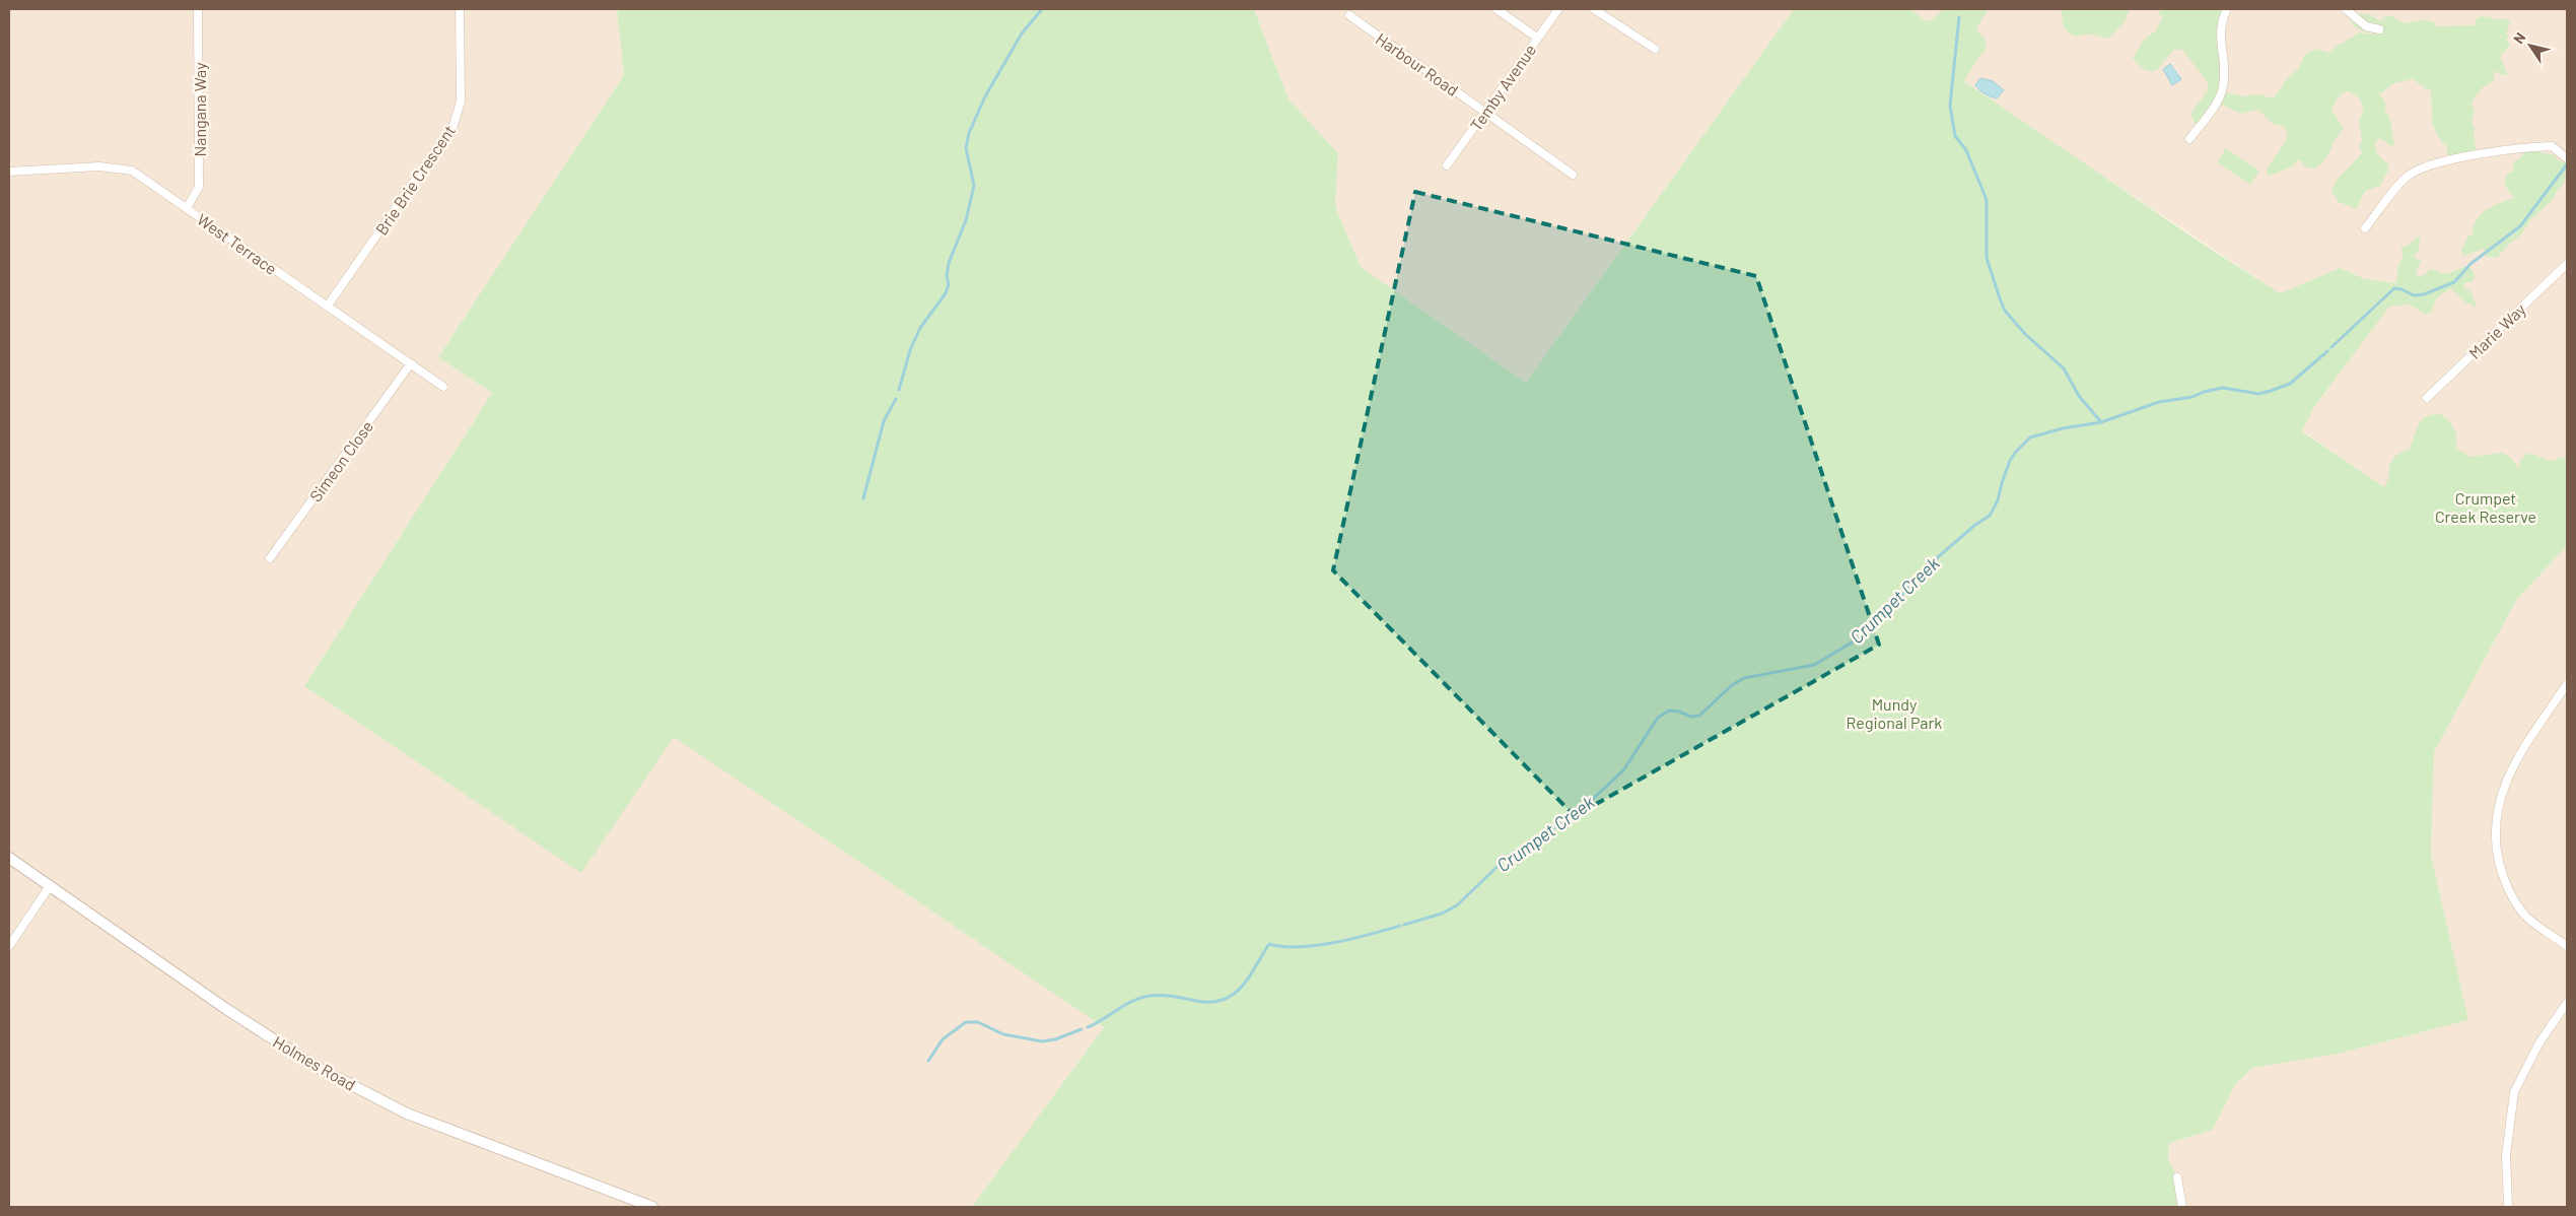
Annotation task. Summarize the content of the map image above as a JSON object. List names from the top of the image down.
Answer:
{
  "streets": {
    "street": [
      "Harbour Road",
      "Temby Avenue",
      "Nangana Way",
      "Brie Brie Crescent",
      "West Terrace",
      "Marie Way",
      "Simeon Close",
      "Holmes Road"
    ]
  },
  "crossings": [
    ["Harbour Road", "Temby Avenue"],
    ["Nangana Way", "West Terrace"],
    ["Brie Brie Crescent", "West Terrace"],
    ["West Terrace", "Simeon Close"]
  ],
  "water": ["Crumpet Creek"],
  "parks": ["Crumpet Creek Reserve", "Mundy Regional Park"],
  "north": "top left"
}
